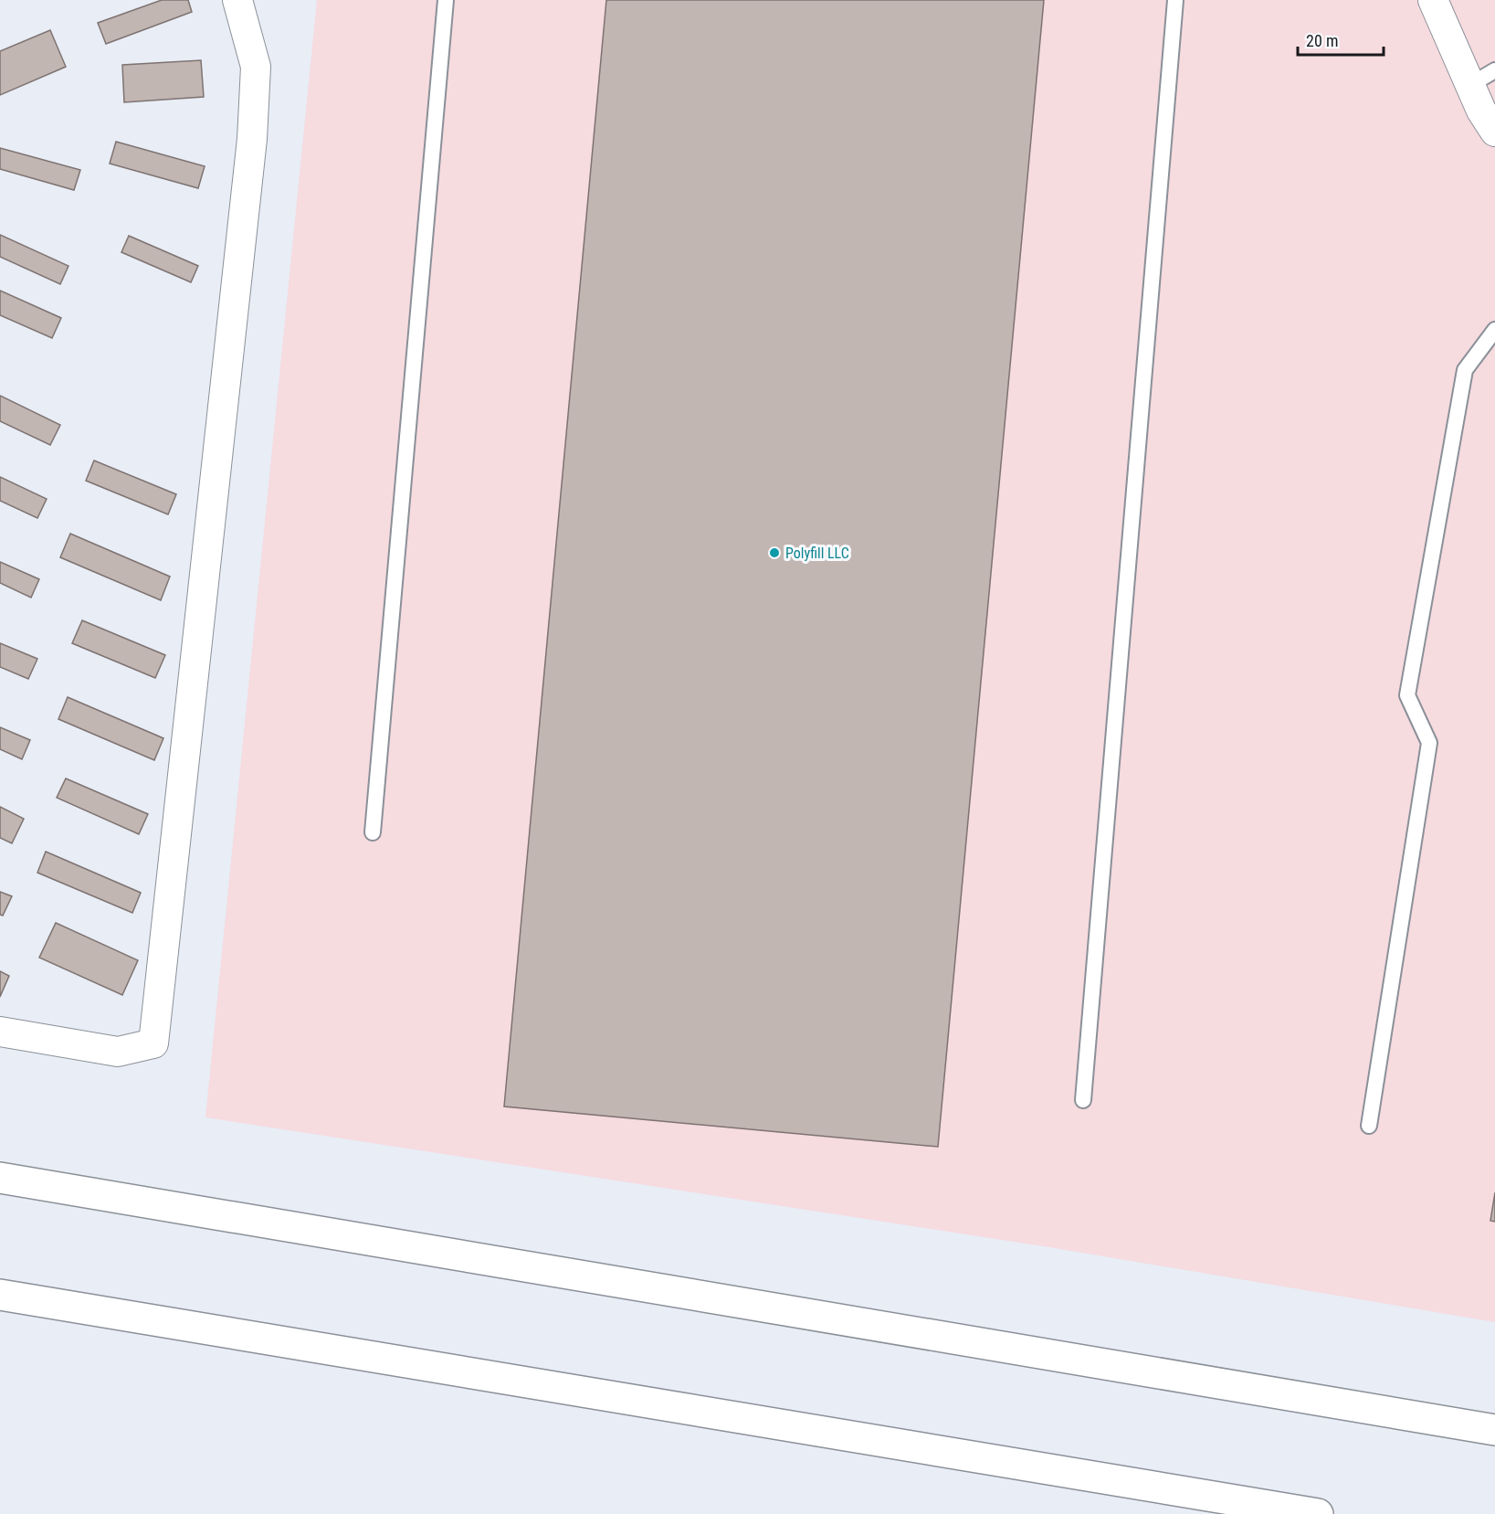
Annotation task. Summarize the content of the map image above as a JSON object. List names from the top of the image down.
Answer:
{
  "places": ["Polyfill LLC"],
  "scale_bar": "20 m"
}
